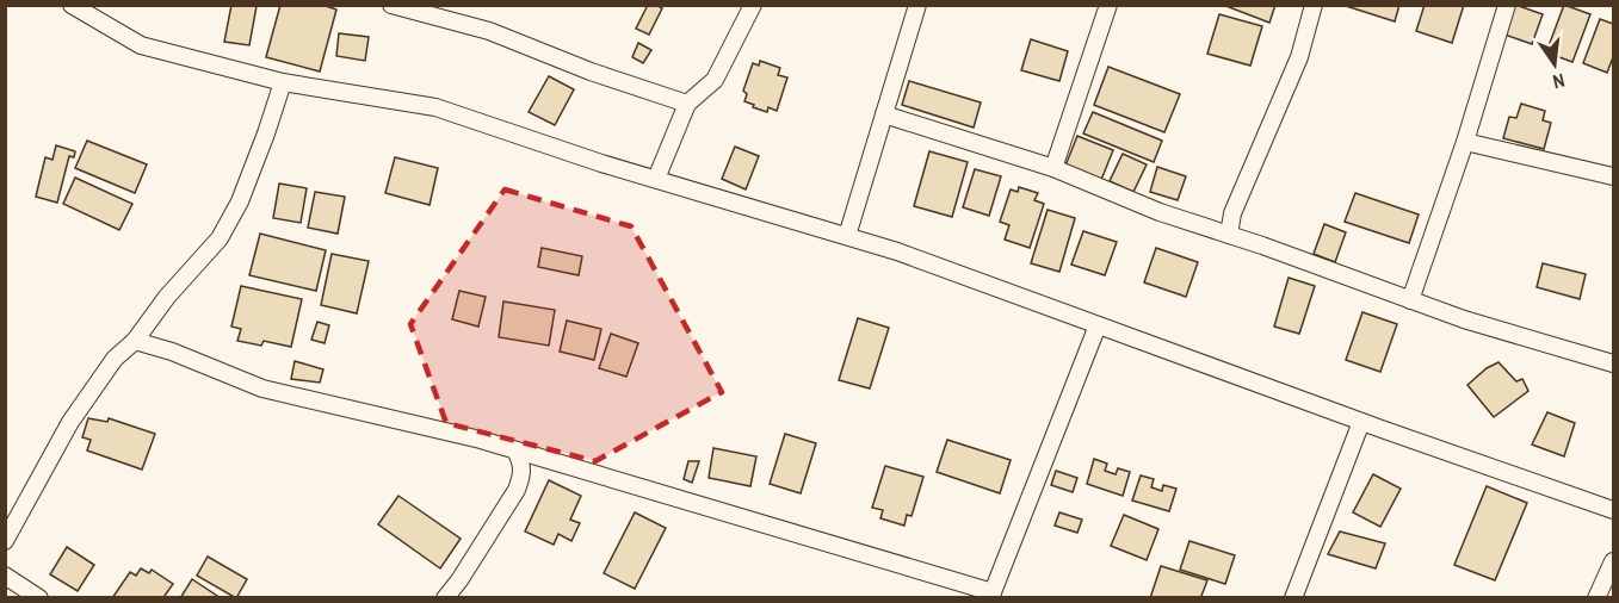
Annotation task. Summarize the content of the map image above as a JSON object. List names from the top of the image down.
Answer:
{
  "north": "bottom"
}
